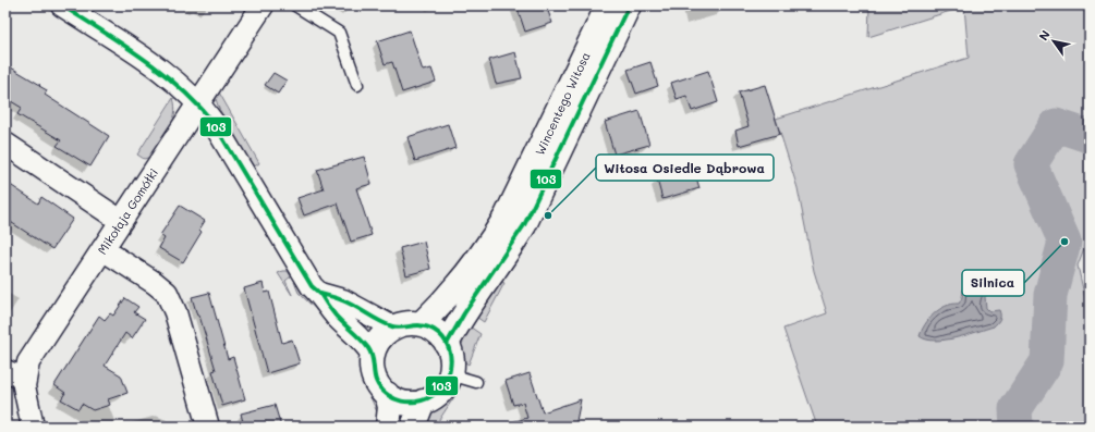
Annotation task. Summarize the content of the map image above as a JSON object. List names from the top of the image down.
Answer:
{
  "streets": {
    "main road": ["Wincentego Witosa"],
    "street": ["Mikołaja Gomółki"]
  },
  "places": ["Witosa Osiedle Dąbrowa", "Silnica"],
  "lines": ["transit line 103"],
  "north": "top left"
}
